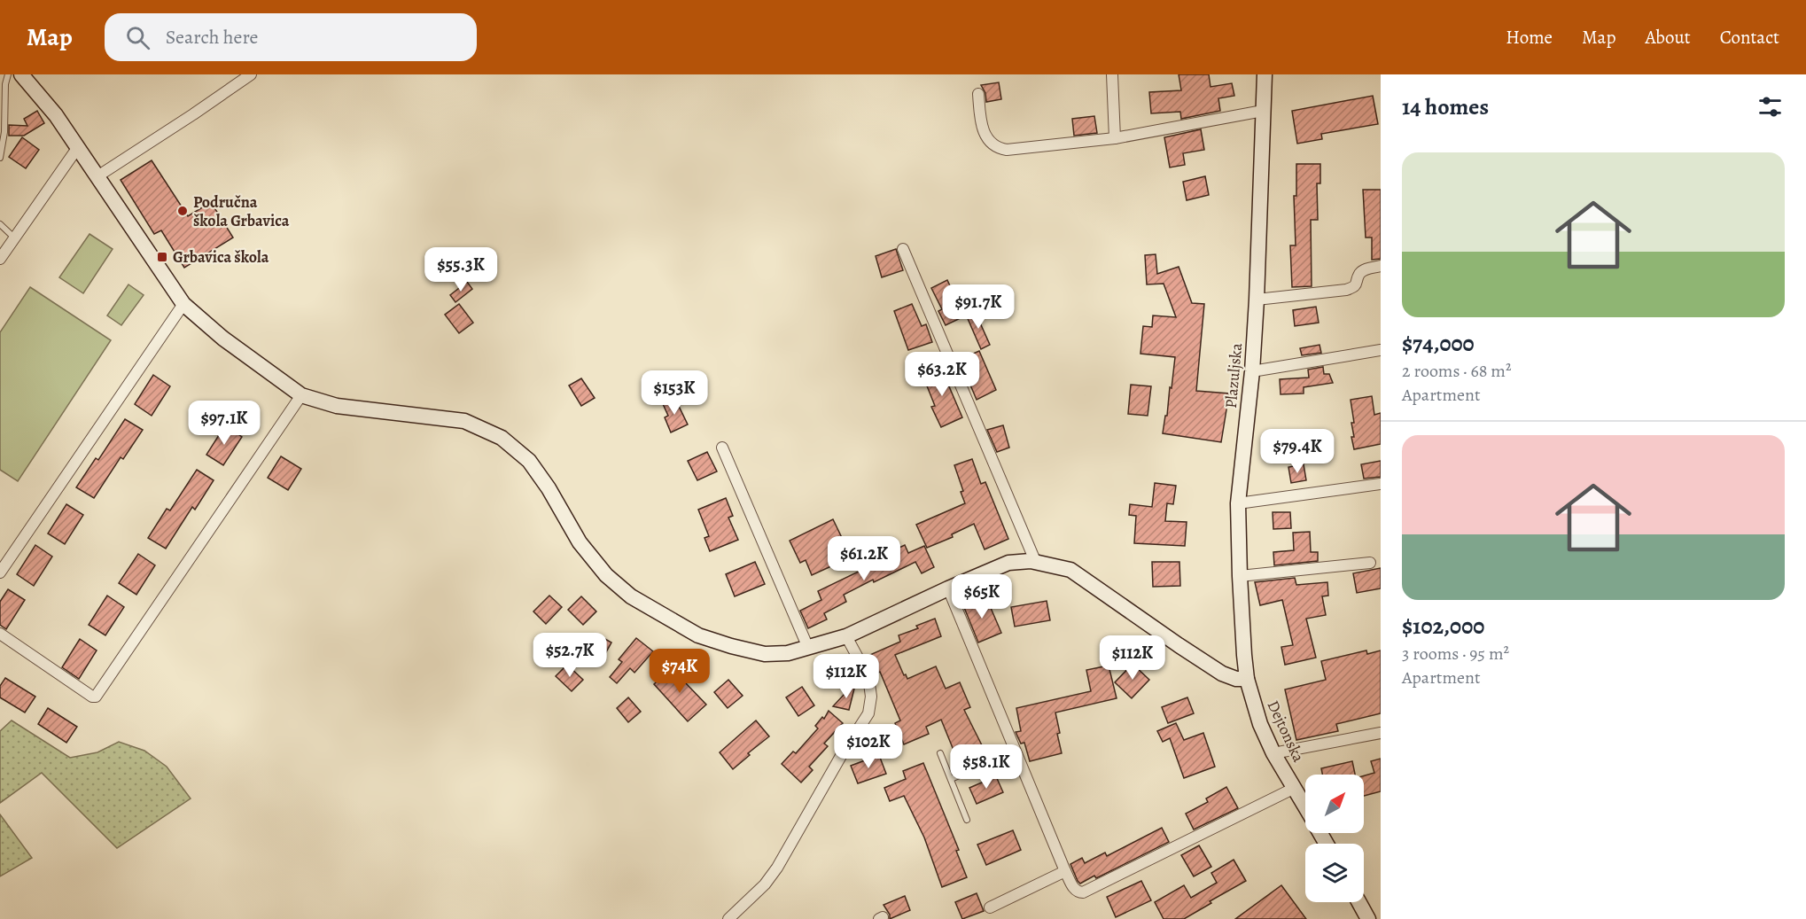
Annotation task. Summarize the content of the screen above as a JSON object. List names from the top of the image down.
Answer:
{
  "streets": {
    "street": ["Plazuljska", "Dejtonska"]
  },
  "crossings": [
    ["Plazuljska", "Dejtonska"]
  ],
  "places": {
    "other": ["Područna škola Grbavica"],
    "transit": ["Grbavica škola"]
  },
  "north": "top right",
  "page": {
    "header": "Map",
    "search": "Search here",
    "nav": [
      "Home",
      "Map",
      "About",
      "Contact"
    ],
    "heading": "14 homes",
    "list": [
      {
        "name": "$74,000",
        "note": "2 rooms · 68 m² · Apartment"
      },
      {
        "name": "$102,000",
        "note": "3 rooms · 95 m² · Apartment"
      }
    ],
    "price": [
      "$55.3K",
      "$91.7K",
      "$63.2K",
      "$153K",
      "$97.1K",
      "$79.4K",
      "$61.2K",
      "$65K",
      "$52.7K",
      "$112K",
      "$74K",
      "$112K",
      "$102K",
      "$58.1K"
    ]
  }
}
